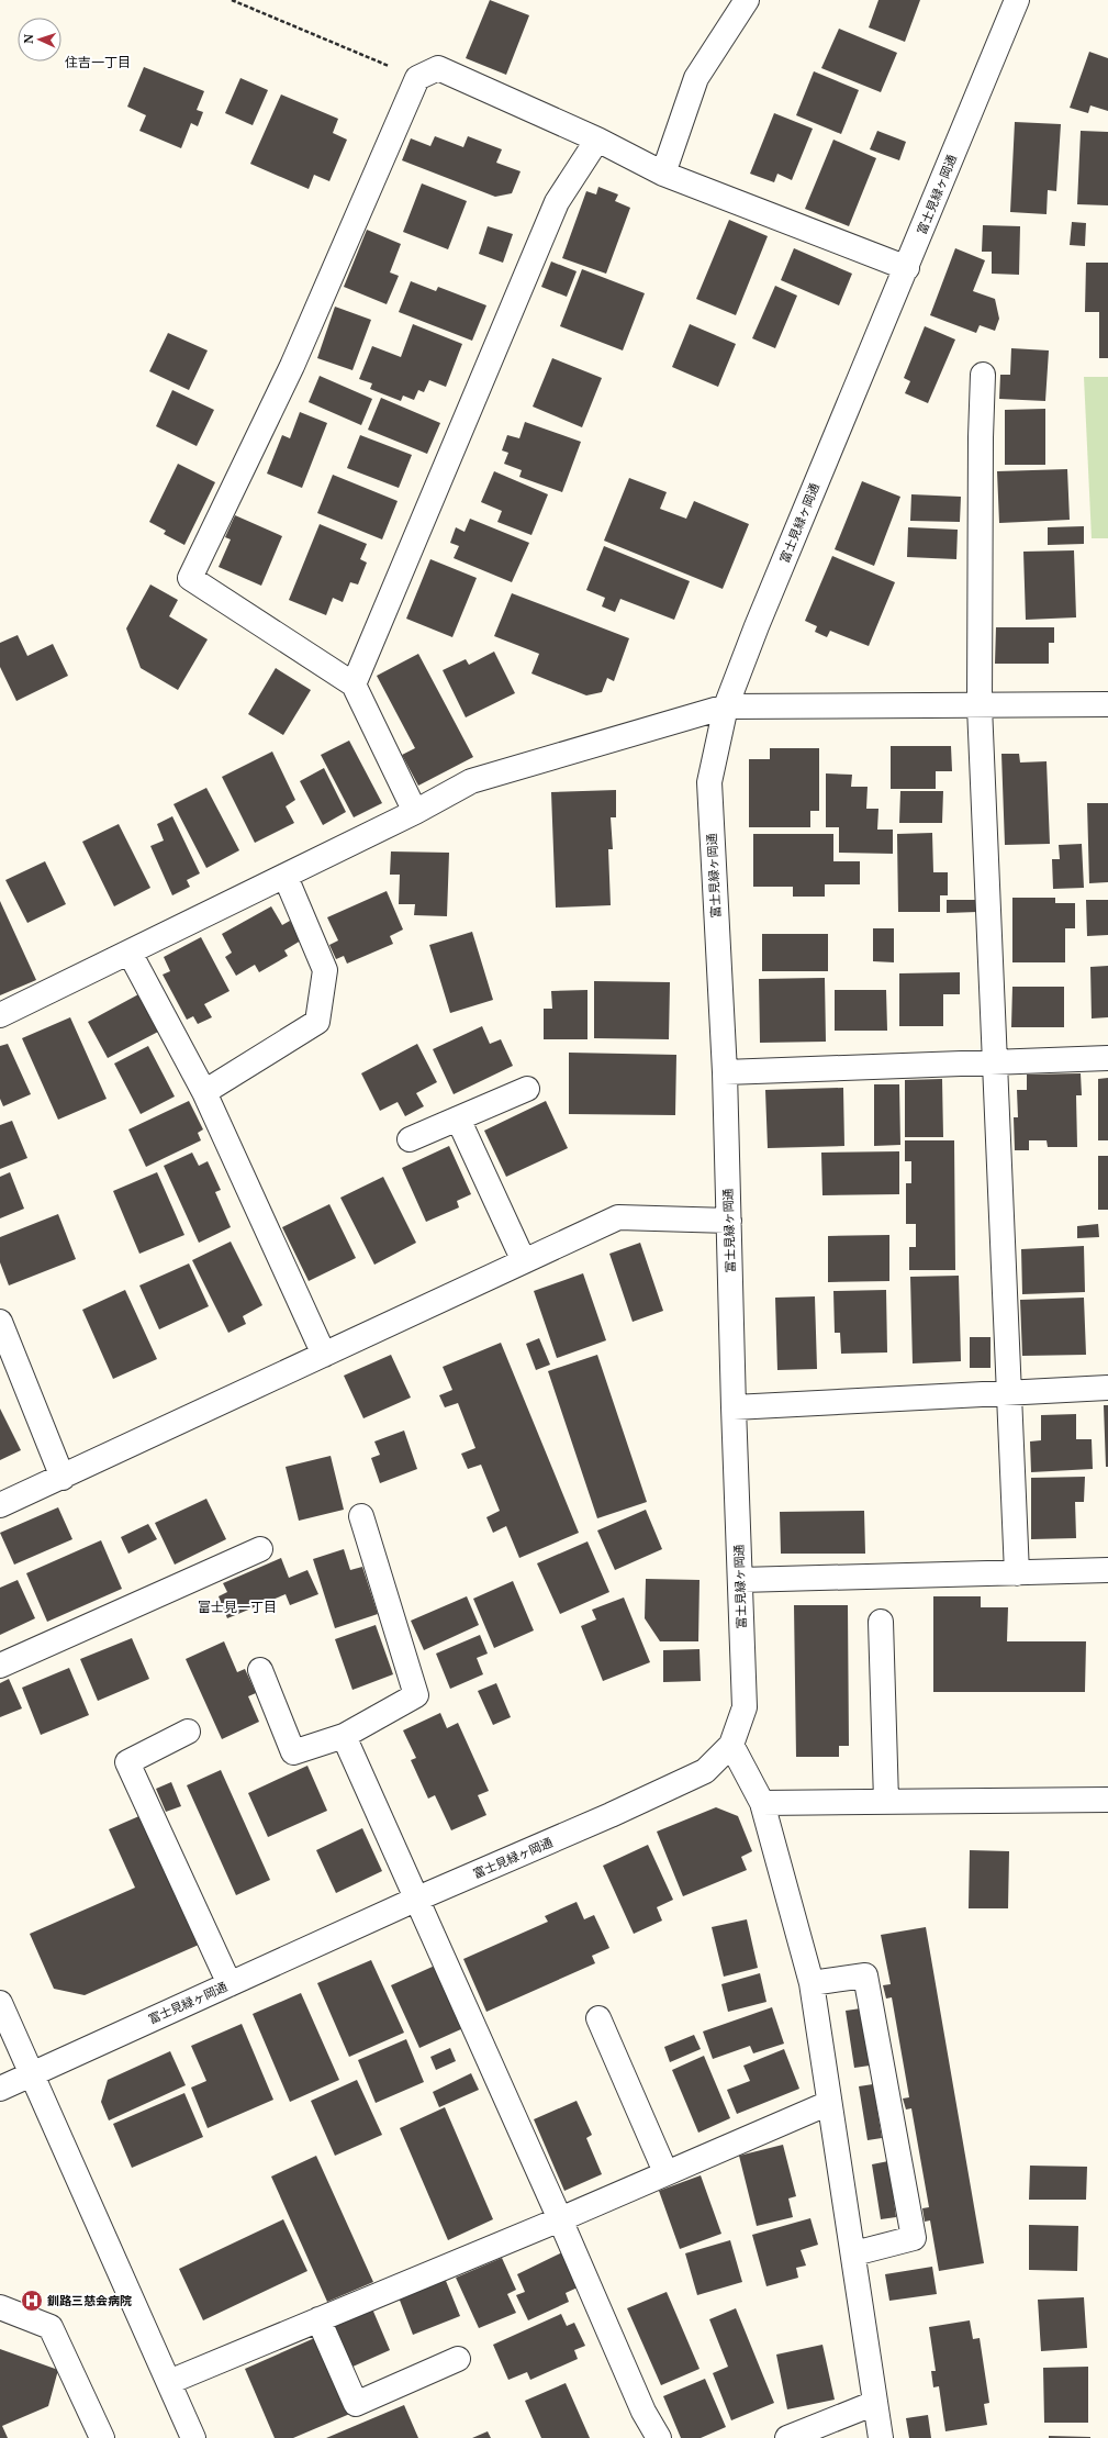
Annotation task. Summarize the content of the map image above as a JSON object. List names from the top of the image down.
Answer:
{
  "streets": {
    "street": ["富士見緑ヶ岡通"]
  },
  "districts": ["住吉一丁目", "富士見一丁目"],
  "places": {
    "hospital": ["釧路三慈会病院"]
  },
  "north": "left"
}
